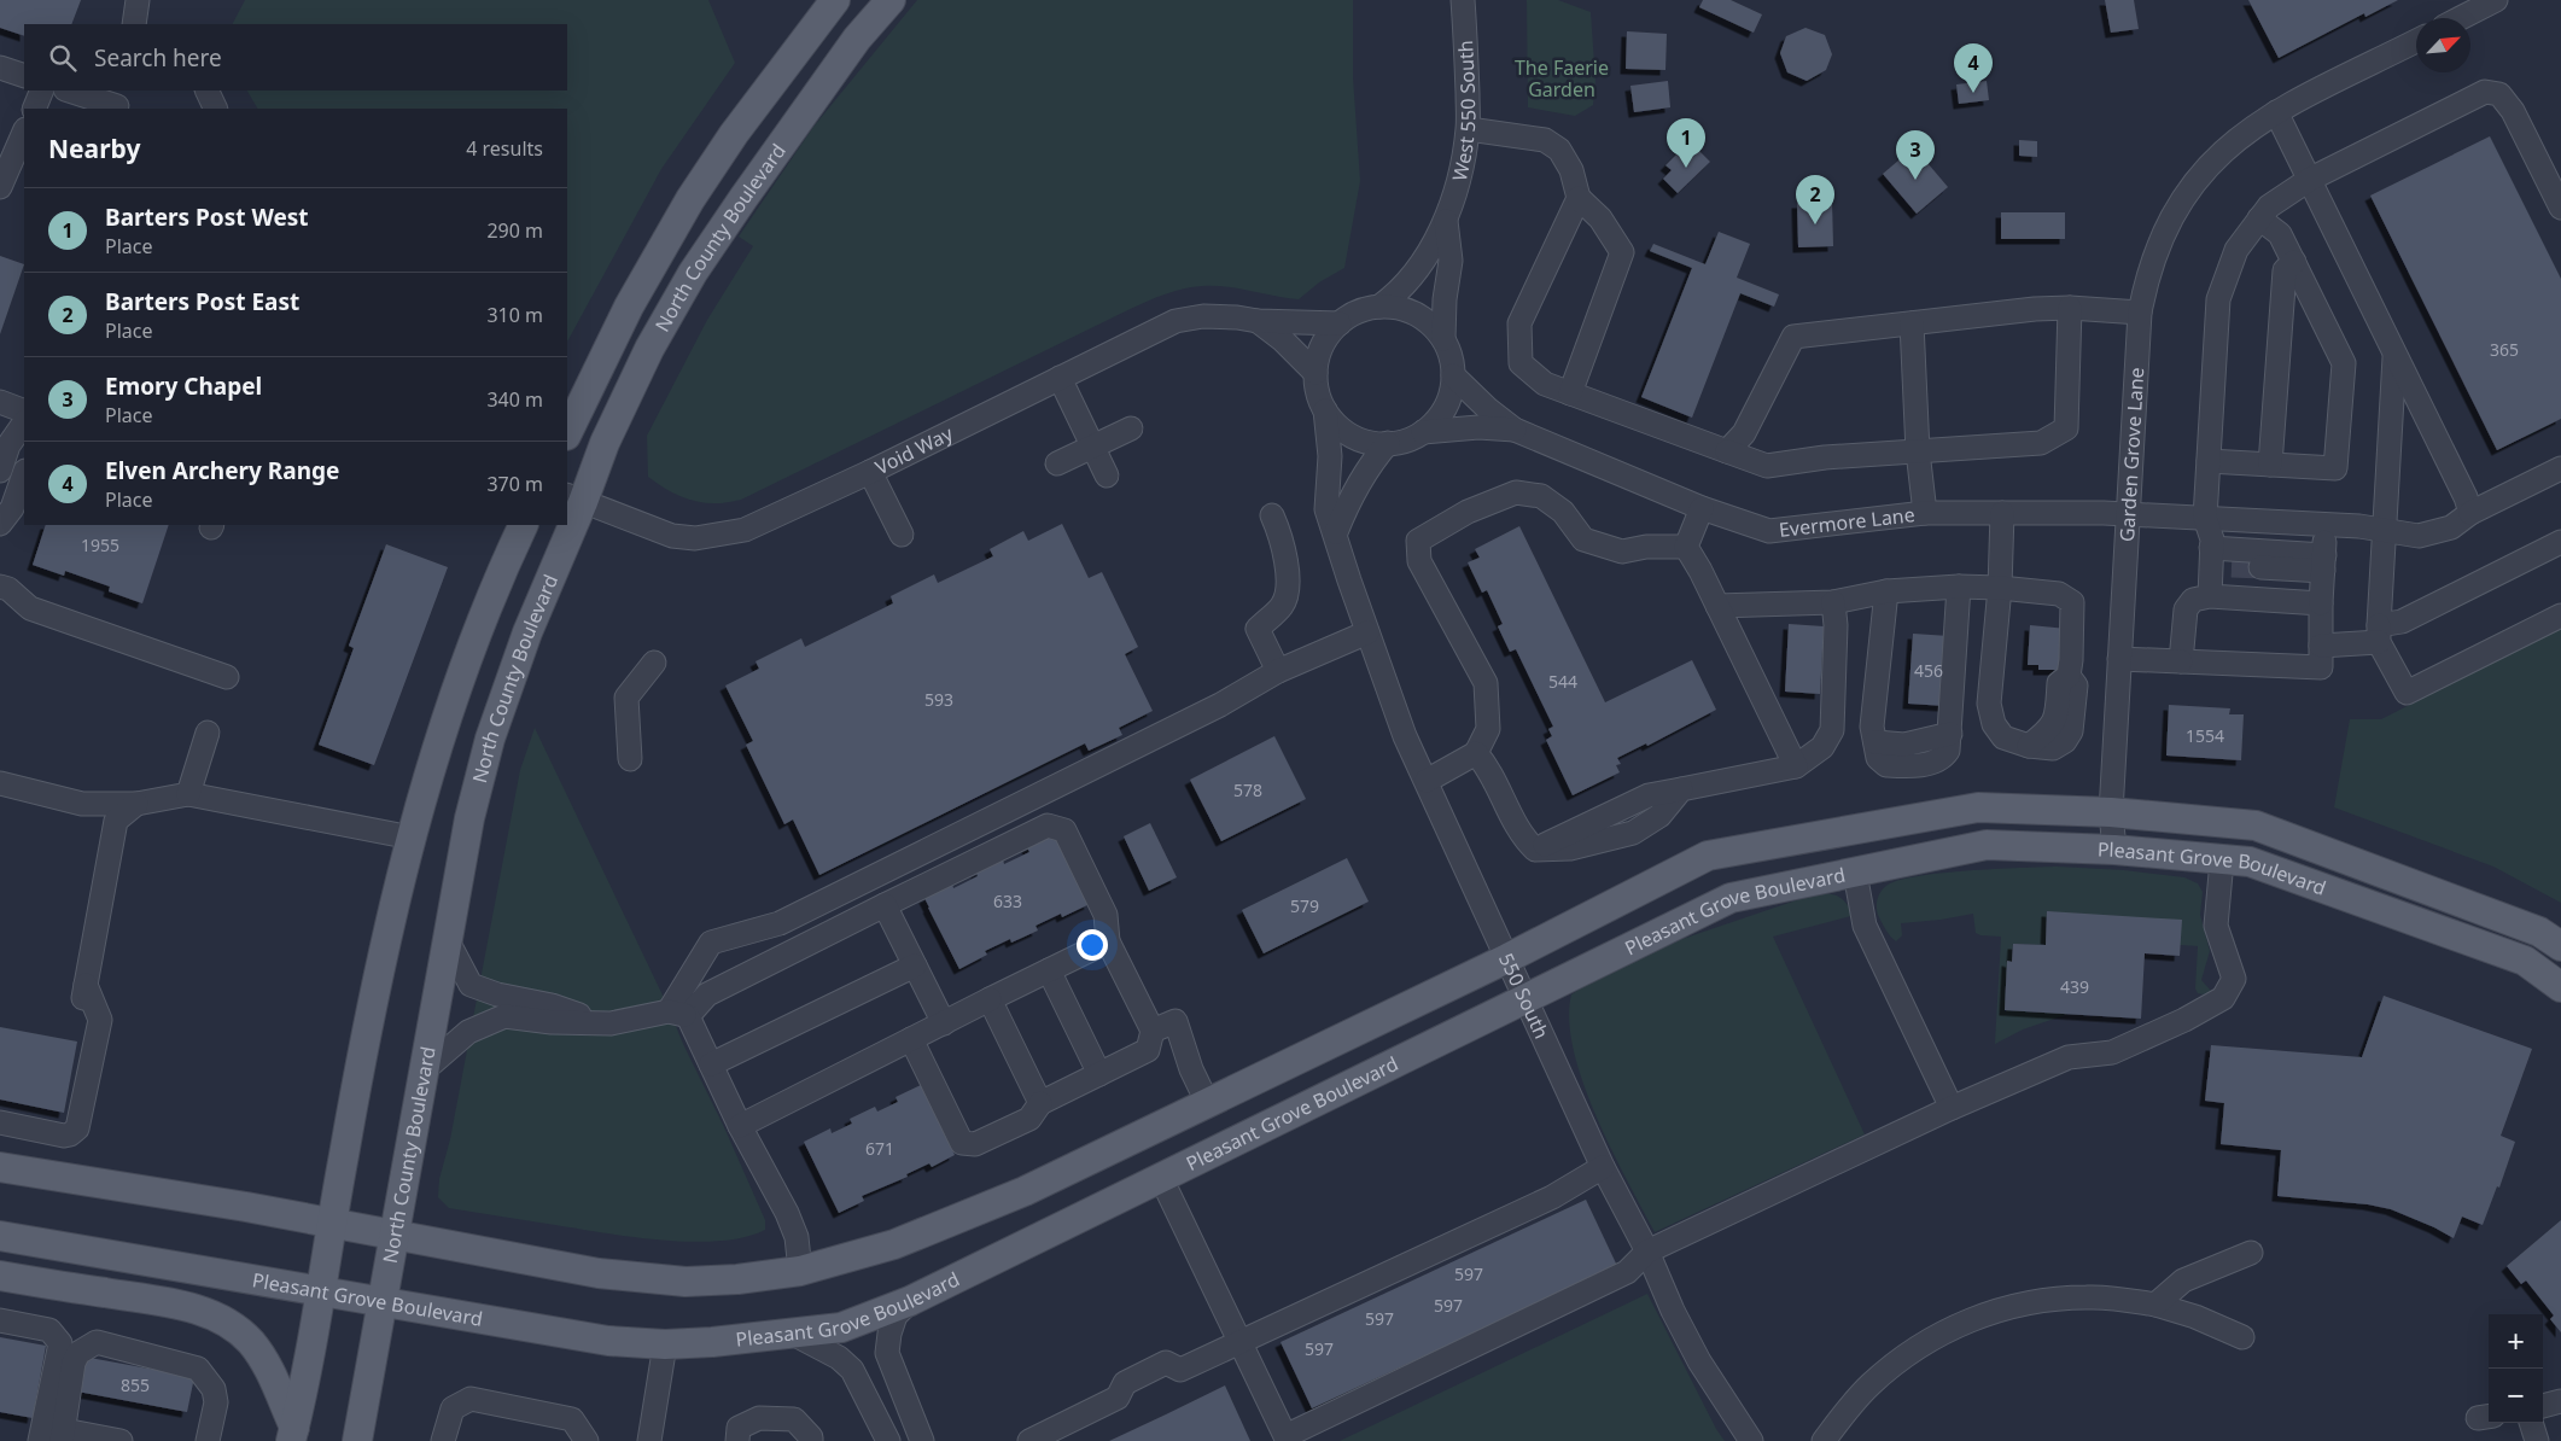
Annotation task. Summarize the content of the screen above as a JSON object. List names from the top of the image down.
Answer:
{
  "streets": {
    "main road": ["North County Boulevard", "Pleasant Grove Boulevard"],
    "street": [
      "West 550 South",
      "Void Way",
      "Garden Grove Lane",
      "Evermore Lane",
      "550 South"
    ]
  },
  "crossings": [
    ["North County Boulevard", "Void Way"],
    ["North County Boulevard", "Pleasant Grove Boulevard"],
    ["Void Way", "550 South"],
    ["Garden Grove Lane", "Evermore Lane"],
    ["Garden Grove Lane", "Pleasant Grove Boulevard"],
    ["Pleasant Grove Boulevard", "550 South"]
  ],
  "parks": ["The Faerie Garden"],
  "house_numbers": [
    "365",
    "1955",
    "456",
    "544",
    "593",
    "1554",
    "578",
    "633",
    "579",
    "439",
    "671",
    "597",
    "597",
    "597",
    "597",
    "855"
  ],
  "north": "top right",
  "page": {
    "search": "Search here",
    "pins": [
      "4",
      "1",
      "3",
      "2"
    ],
    "heading": ["Nearby", "4 results"],
    "list": [
      {
        "mark": "1",
        "name": "Barters Post West",
        "note": "Place",
        "value": "290 m"
      },
      {
        "mark": "2",
        "name": "Barters Post East",
        "note": "Place",
        "value": "310 m"
      },
      {
        "mark": "3",
        "name": "Emory Chapel",
        "note": "Place",
        "value": "340 m"
      },
      {
        "mark": "4",
        "name": "Elven Archery Range",
        "note": "Place",
        "value": "370 m"
      }
    ],
    "map_buttons": ["+", "−"]
  }
}
